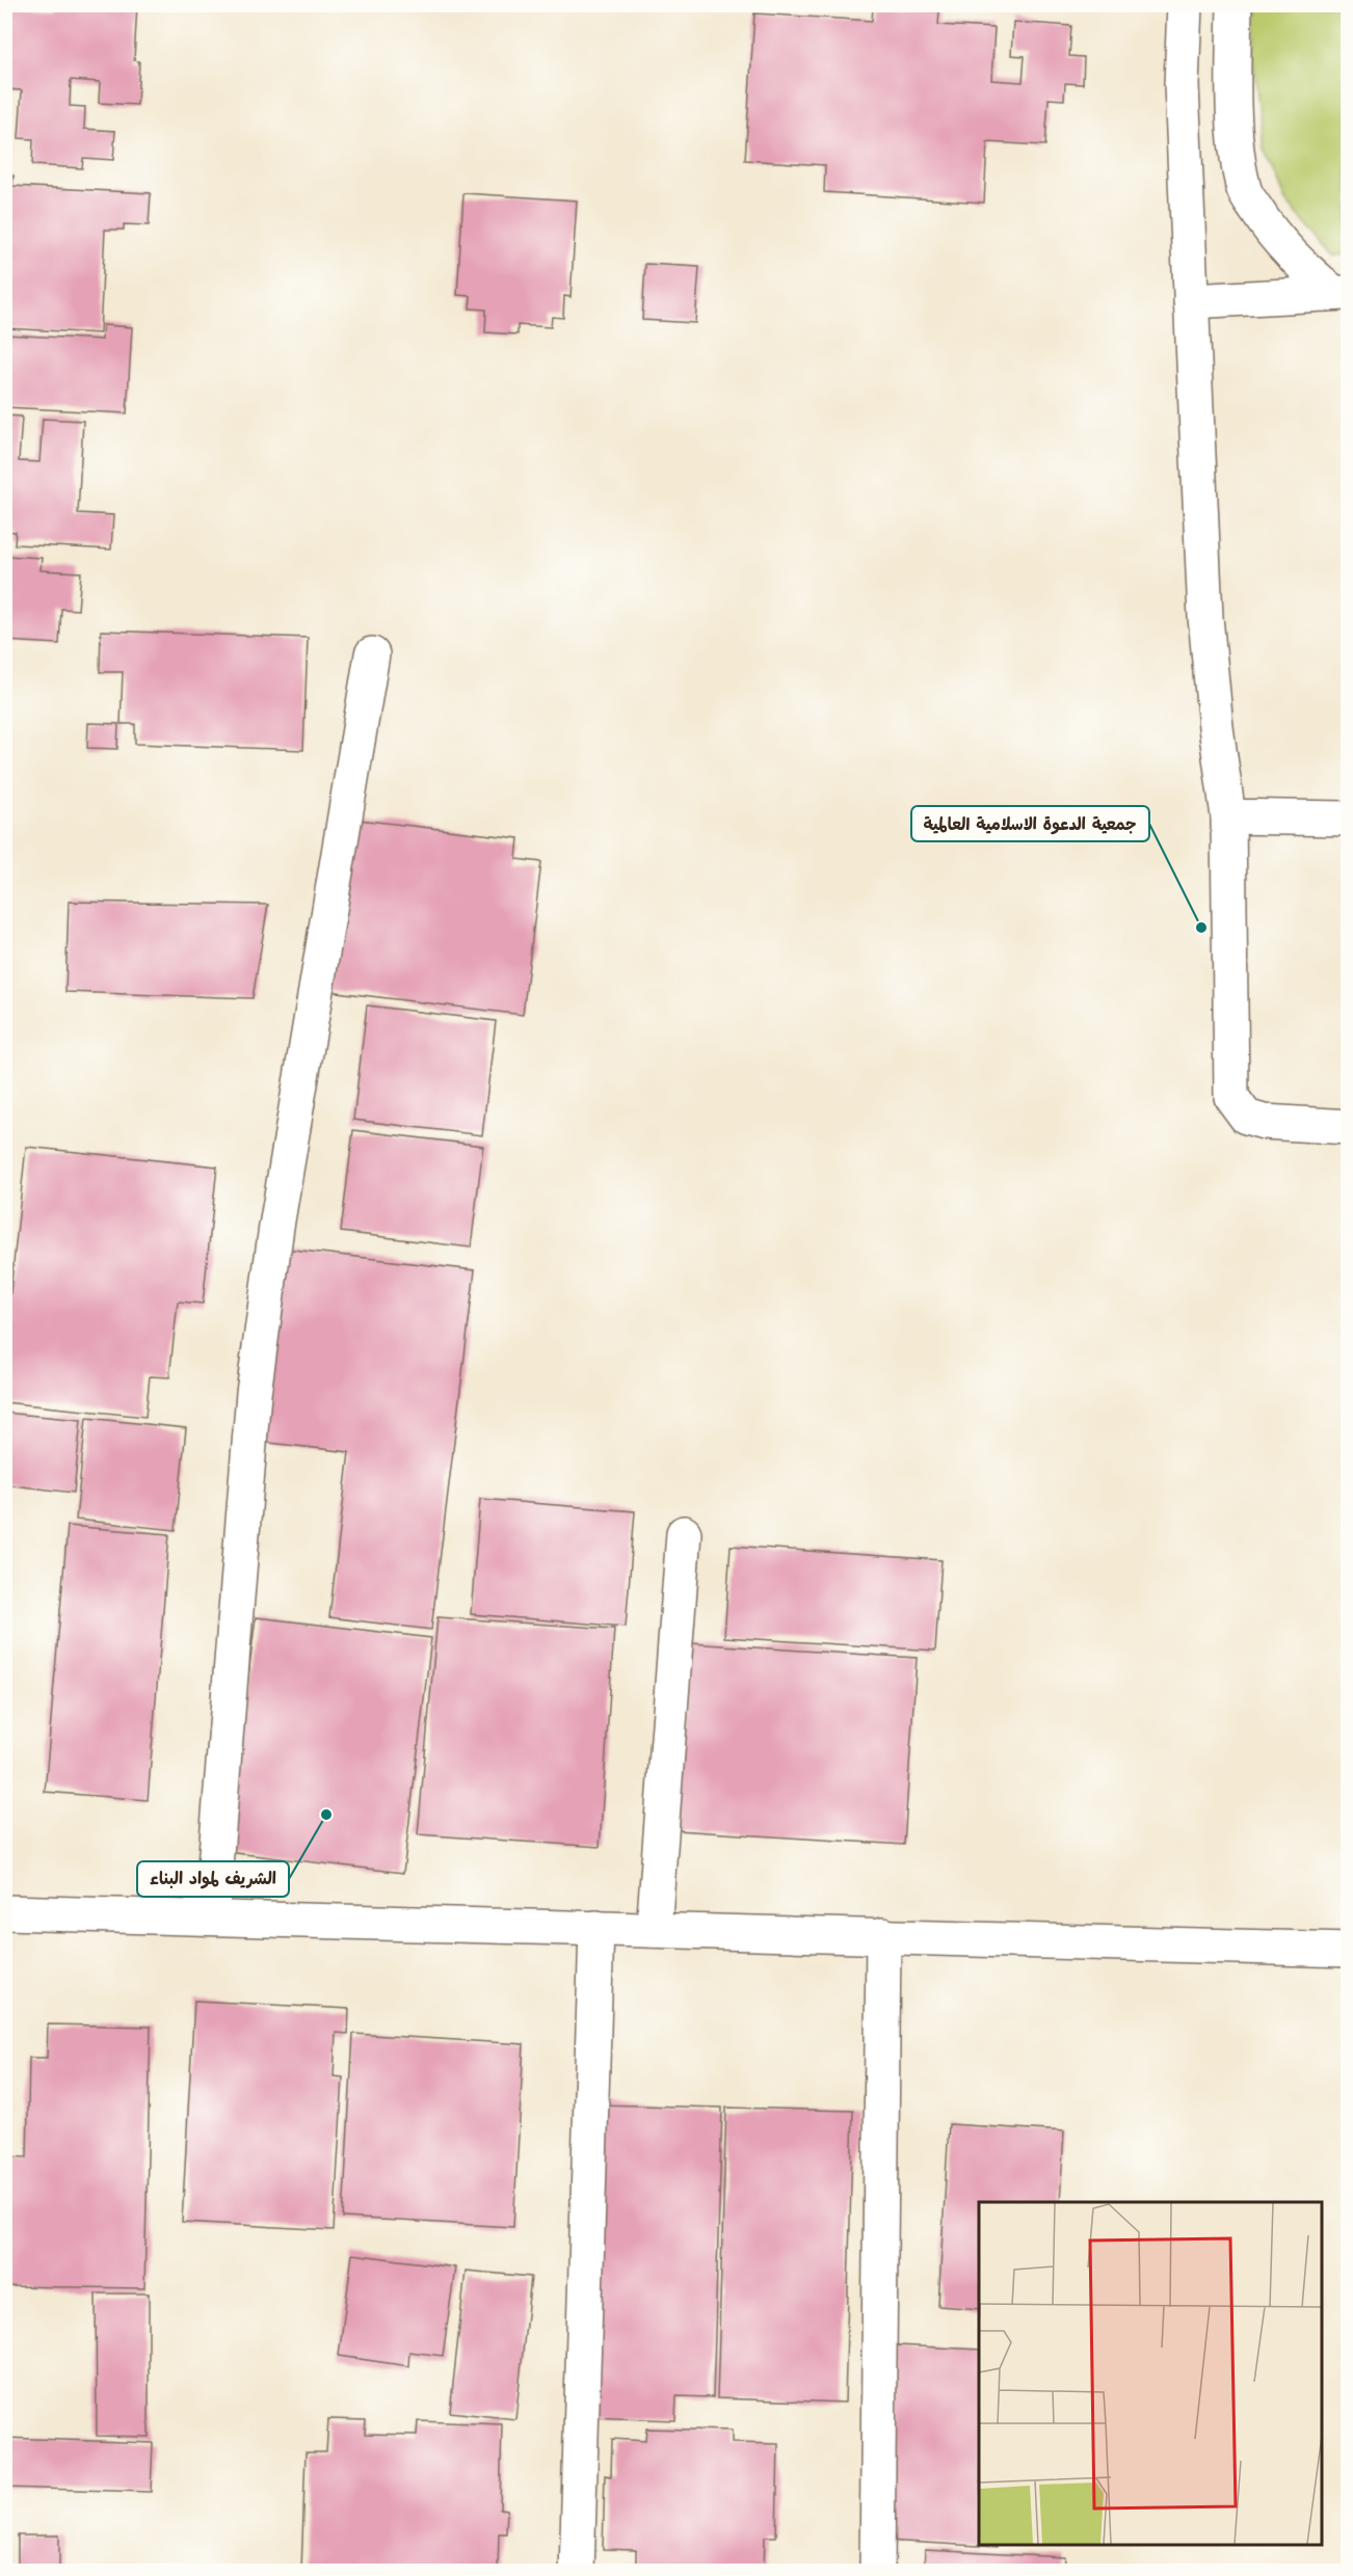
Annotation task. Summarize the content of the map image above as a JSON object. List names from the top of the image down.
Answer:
{
  "places": ["جمعية الدعوة الاسلامية العالمية", "الشريف لمواد البناء"]
}
